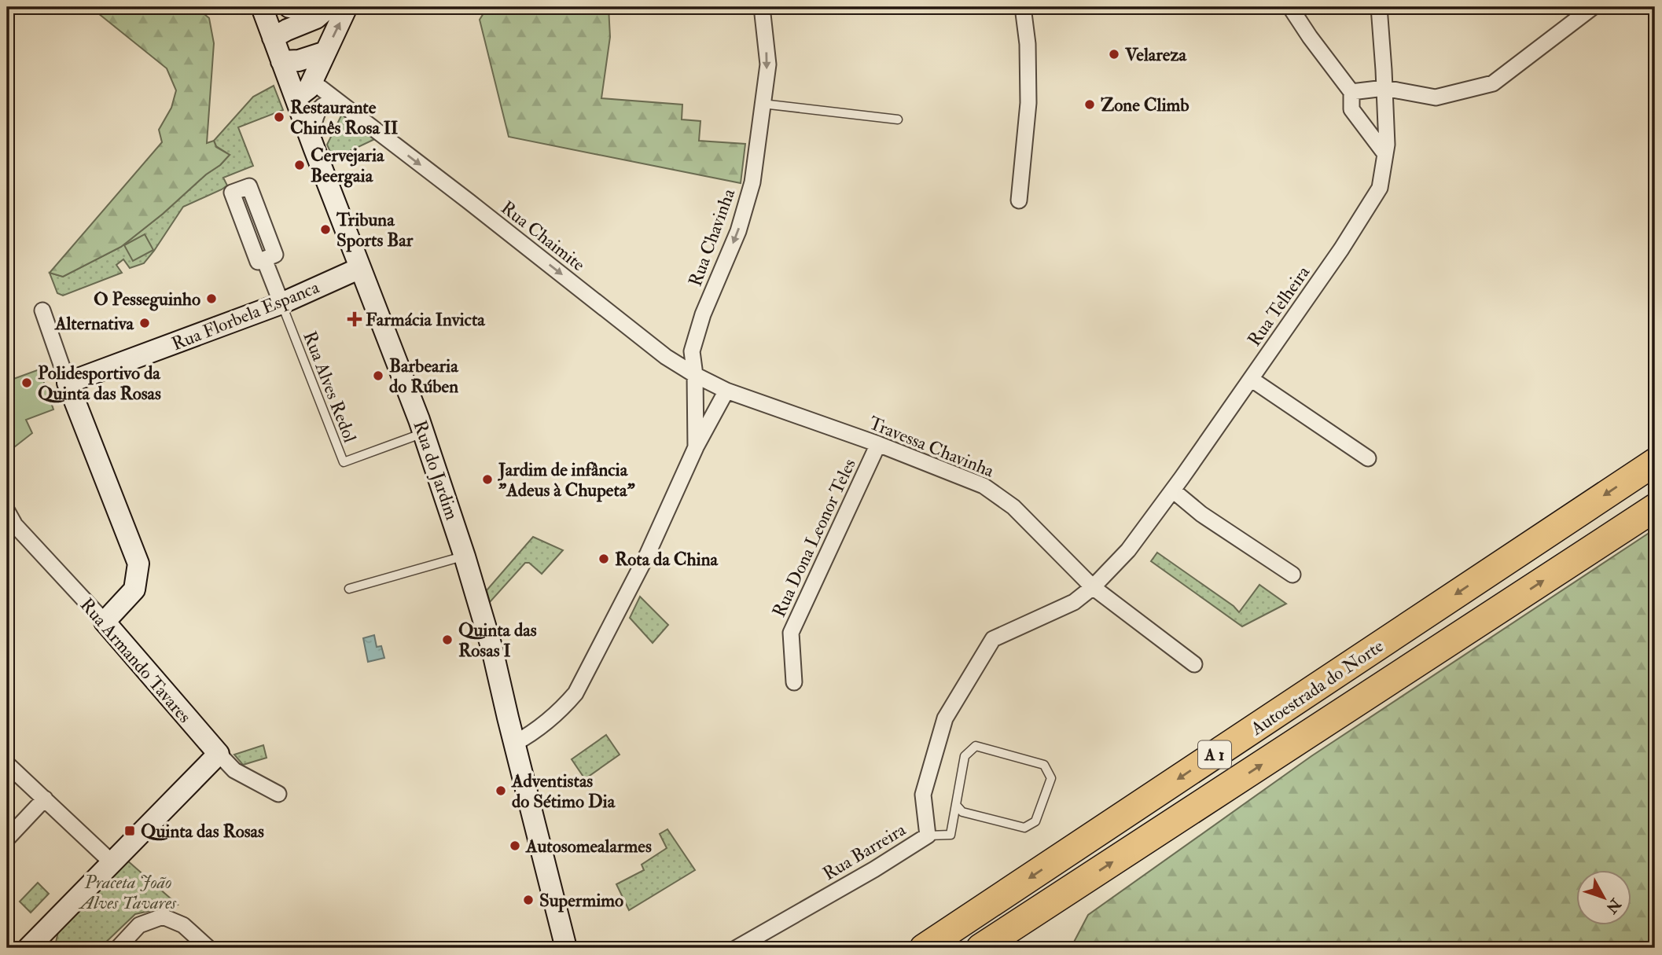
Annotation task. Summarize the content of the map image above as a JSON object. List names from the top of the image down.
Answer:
{
  "streets": {
    "highway": ["Autoestrada do Norte", "A 1"],
    "main road": ["Rua Florbela Espanca", "Rua do Jardim", "Rua Armando Tavares"],
    "street": [
      "Rua Chaimite",
      "Rua Chavinha",
      "Rua Telheira",
      "Travessa Chavinha",
      "Rua Dona Leonor Teles",
      "Rua Barreira"
    ],
    "lane": ["Rua Alves Redol"]
  },
  "crossings": [
    ["Rua Chaimite", "Rua Chavinha"],
    ["Rua Chaimite", "Travessa Chavinha"],
    ["Rua Chavinha", "Travessa Chavinha"],
    ["Rua Chavinha", "Rua do Jardim"],
    ["Rua Telheira", "Travessa Chavinha"],
    ["Rua Telheira", "Rua Barreira"],
    ["Rua Florbela Espanca", "Rua Alves Redol"],
    ["Rua Florbela Espanca", "Rua do Jardim"],
    ["Rua Alves Redol", "Rua do Jardim"],
    ["Travessa Chavinha", "Rua Dona Leonor Teles"],
    ["Travessa Chavinha", "Rua Barreira"]
  ],
  "one_way": ["Rua Chaimite", "Rua Chavinha"],
  "parks": ["Praceta João Alves Tavares"],
  "places": {
    "other": [
      "Velareza",
      "Zone Climb",
      "Restaurante Chinês Rosa II",
      "Cervejaria Beergaia",
      "Tribuna Sports Bar",
      "O Pesseguinho",
      "Alternativa",
      "Barbearia do Rúben",
      "Polidesportivo da Quinta das Rosas",
      "Jardim de infância \"Adeus à Chupeta\"",
      "Rota da China",
      "Quinta das Rosas I",
      "Adventistas do Sétimo Dia",
      "Autosomealarmes",
      "Supermimo"
    ],
    "health": ["Farmácia Invicta"],
    "transit": ["Quinta das Rosas"]
  },
  "north": "bottom right"
}
